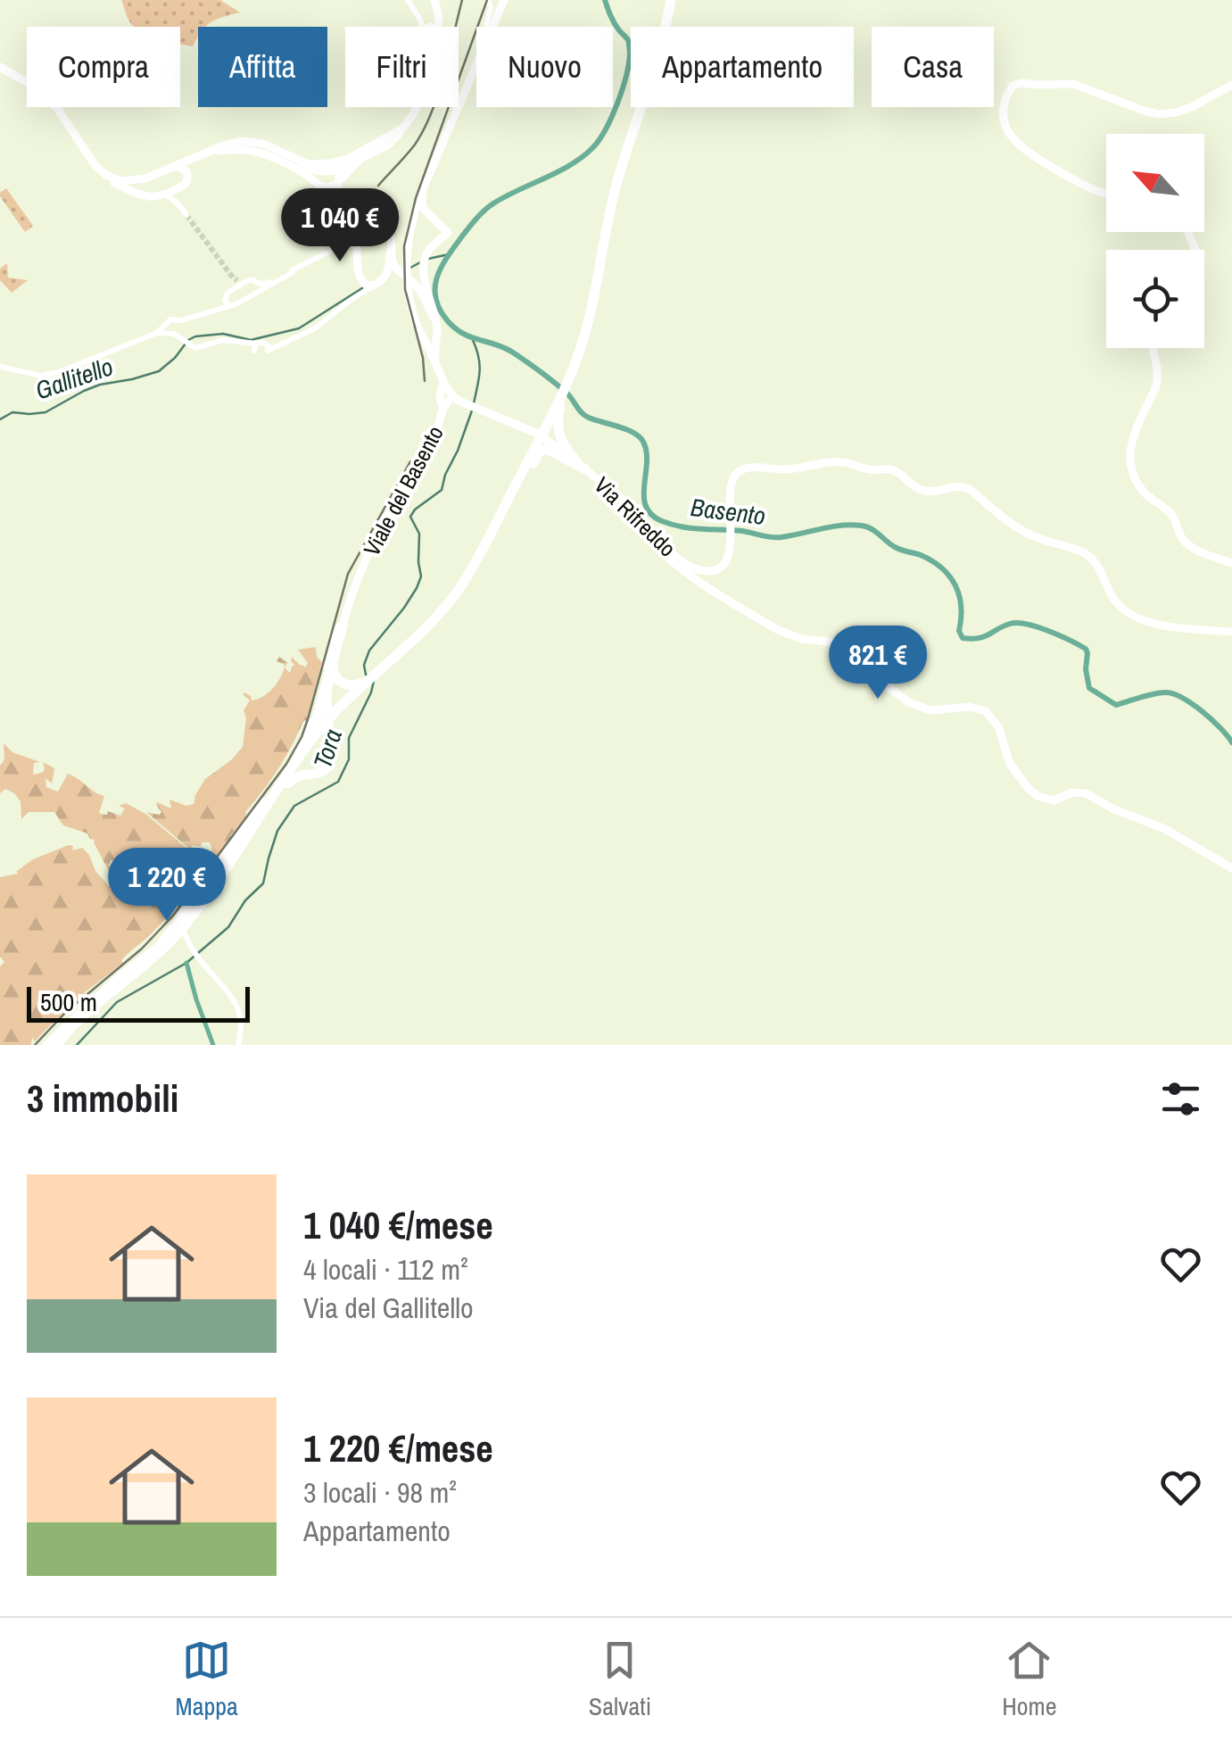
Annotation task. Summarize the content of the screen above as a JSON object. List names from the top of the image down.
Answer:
{
  "streets": {
    "main road": ["Viale del Basento", "Via Rifreddo"]
  },
  "crossings": [
    ["Viale del Basento", "Via Rifreddo"]
  ],
  "water": ["Gallitello", "Basento", "Tora"],
  "scale_bar": "500 m",
  "north": "top left",
  "page": {
    "chip": [
      "Compra",
      "Affitta",
      "Filtri",
      "Nuovo",
      "Appartamento",
      "Casa"
    ],
    "price": ["1 040 €", "821 €", "1 220 €"],
    "scale": "500 m",
    "heading": "3 immobili",
    "list": [
      {
        "name": "1 040 €/mese",
        "note": "4 locali · 112 m² · Via del Gallitello"
      },
      {
        "name": "1 220 €/mese",
        "note": "3 locali · 98 m² · Appartamento"
      }
    ],
    "tabs": ["Mappa", "Salvati", "Home"]
  }
}
